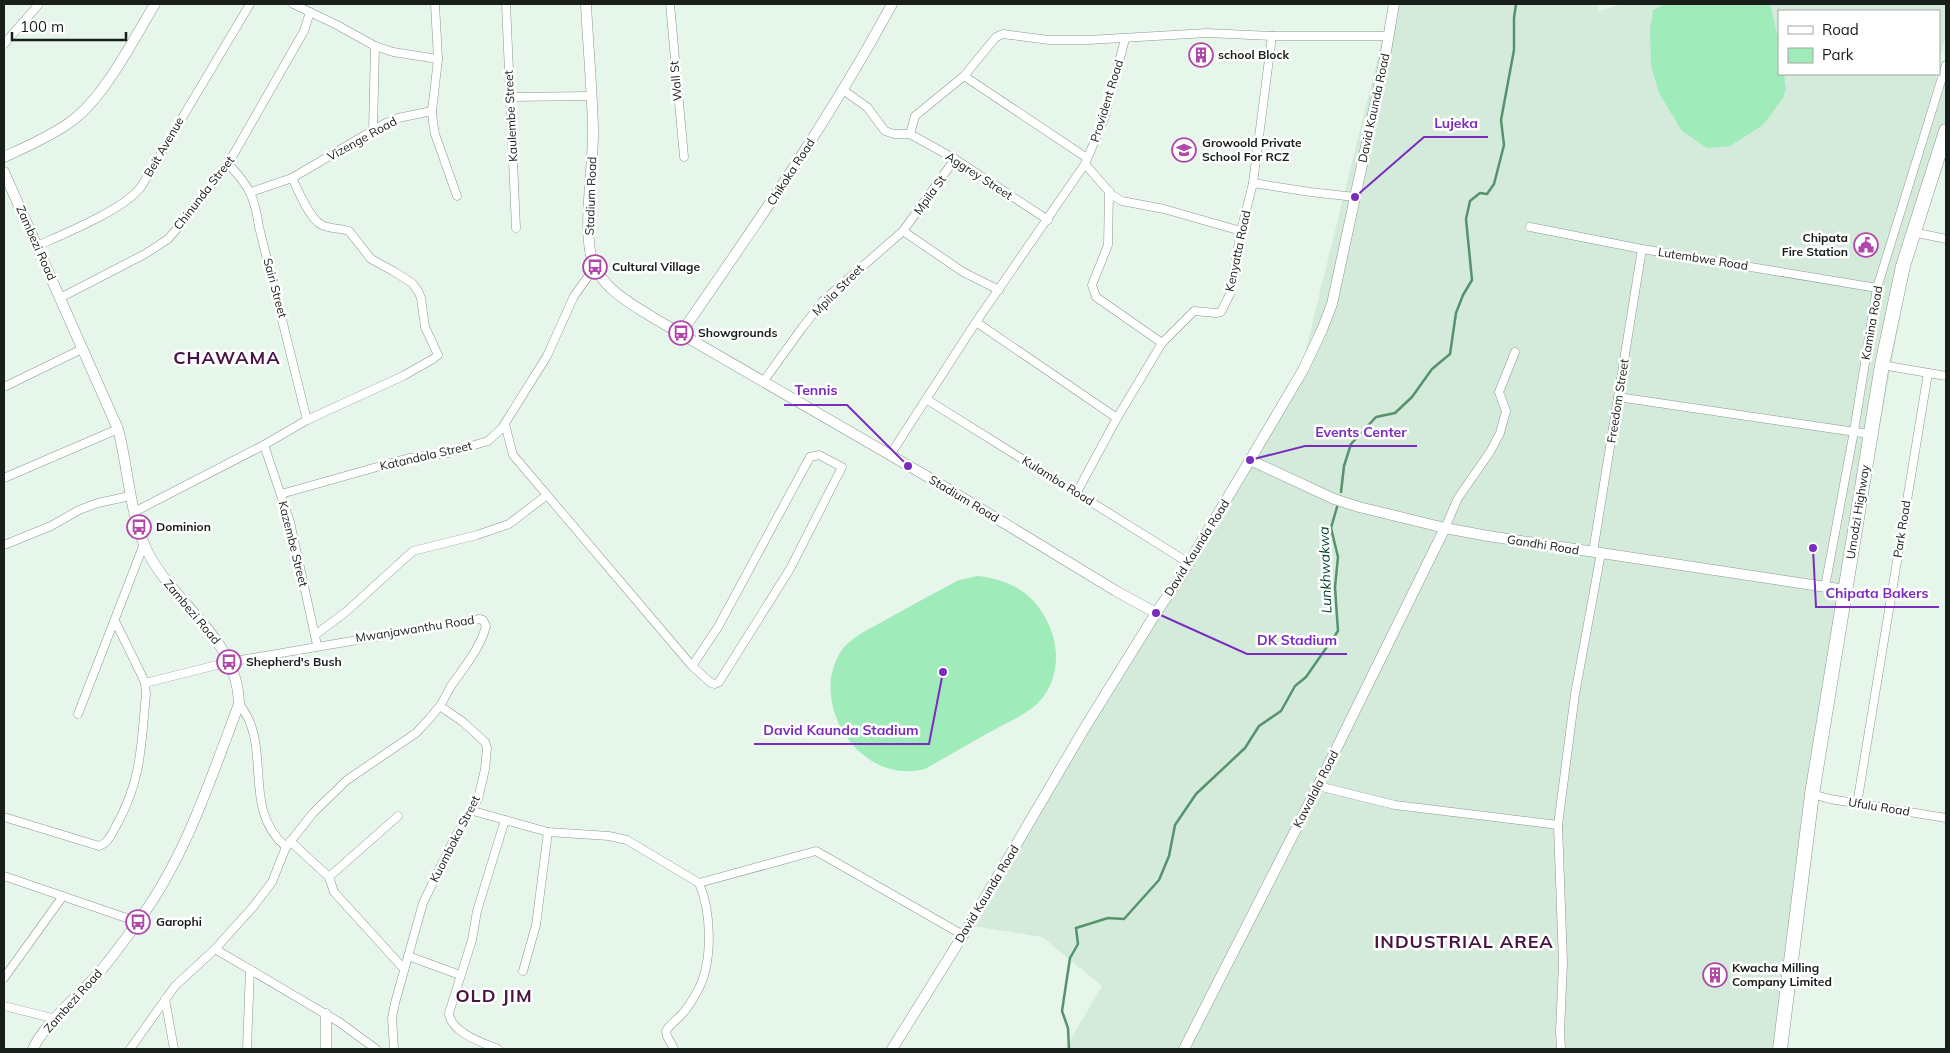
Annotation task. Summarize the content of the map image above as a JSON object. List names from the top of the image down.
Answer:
{
  "streets": {
    "highway": ["Umodzi Highway"],
    "street": [
      "Wall St",
      "Provident Road",
      "David Kaunda Road",
      "Kaulembe Street",
      "Vizenge Road",
      "Beit Avenue",
      "Chikoka Road",
      "Aggrey Street",
      "Chinunda Street",
      "Mpila St",
      "Stadium Road",
      "Zambezi Road",
      "Kenyatta Road",
      "Lutembwe Road",
      "Sairi Street",
      "Mpila Street",
      "Kamina Road",
      "Freedom Street",
      "Katandala Street",
      "Kulamba Road",
      "Park Road",
      "Kazembe Street",
      "Gandhi Road",
      "Mwanjawanthu Road",
      "Kawalala Road",
      "Ufulu Road",
      "Kuomboka Street"
    ]
  },
  "crossings": [
    ["Provident Road", "Aggrey Street"],
    ["Provident Road", "Stadium Road"],
    ["Provident Road", "Kulamba Road"],
    ["David Kaunda Road", "Stadium Road"],
    ["David Kaunda Road", "Kulamba Road"],
    ["David Kaunda Road", "Gandhi Road"],
    ["Vizenge Road", "Sairi Street"],
    ["Beit Avenue", "Zambezi Road"],
    ["Chikoka Road", "Stadium Road"],
    ["Aggrey Street", "Mpila St"],
    ["Chinunda Street", "Zambezi Road"],
    ["Chinunda Street", "Sairi Street"],
    ["Mpila St", "Mpila Street"],
    ["Stadium Road", "Mpila Street"],
    ["Stadium Road", "Katandala Street"],
    ["Zambezi Road", "Mwanjawanthu Road"],
    ["Kenyatta Road", "Kulamba Road"],
    ["Lutembwe Road", "Kamina Road"],
    ["Lutembwe Road", "Freedom Street"],
    ["Kamina Road", "Gandhi Road"],
    ["Freedom Street", "Gandhi Road"],
    ["Katandala Street", "Kazembe Street"],
    ["Umodzi Highway", "Gandhi Road"],
    ["Umodzi Highway", "Ufulu Road"],
    ["Park Road", "Ufulu Road"],
    ["Kazembe Street", "Mwanjawanthu Road"],
    ["Gandhi Road", "Kawalala Road"],
    ["Mwanjawanthu Road", "Kuomboka Street"]
  ],
  "districts": ["CHAWAMA", "INDUSTRIAL AREA", "OLD JIM"],
  "water": ["Lunkhwakwa"],
  "places": {
    "building": ["school Block", "Kwacha Milling Company Limited"],
    "school or university": ["Growoold Private School For RCZ"],
    "other": [
      "Lujeka",
      "Events Center",
      "Tennis",
      "Chipata Bakers",
      "DK Stadium",
      "David Kaunda Stadium"
    ],
    "public building": ["Chipata Fire Station"],
    "bus stop": [
      "Cultural Village",
      "Showgrounds",
      "Dominion",
      "Shepherd's Bush",
      "Garophi"
    ]
  },
  "legend": ["Road", "Park"],
  "scale_bar": "100 m"
}
